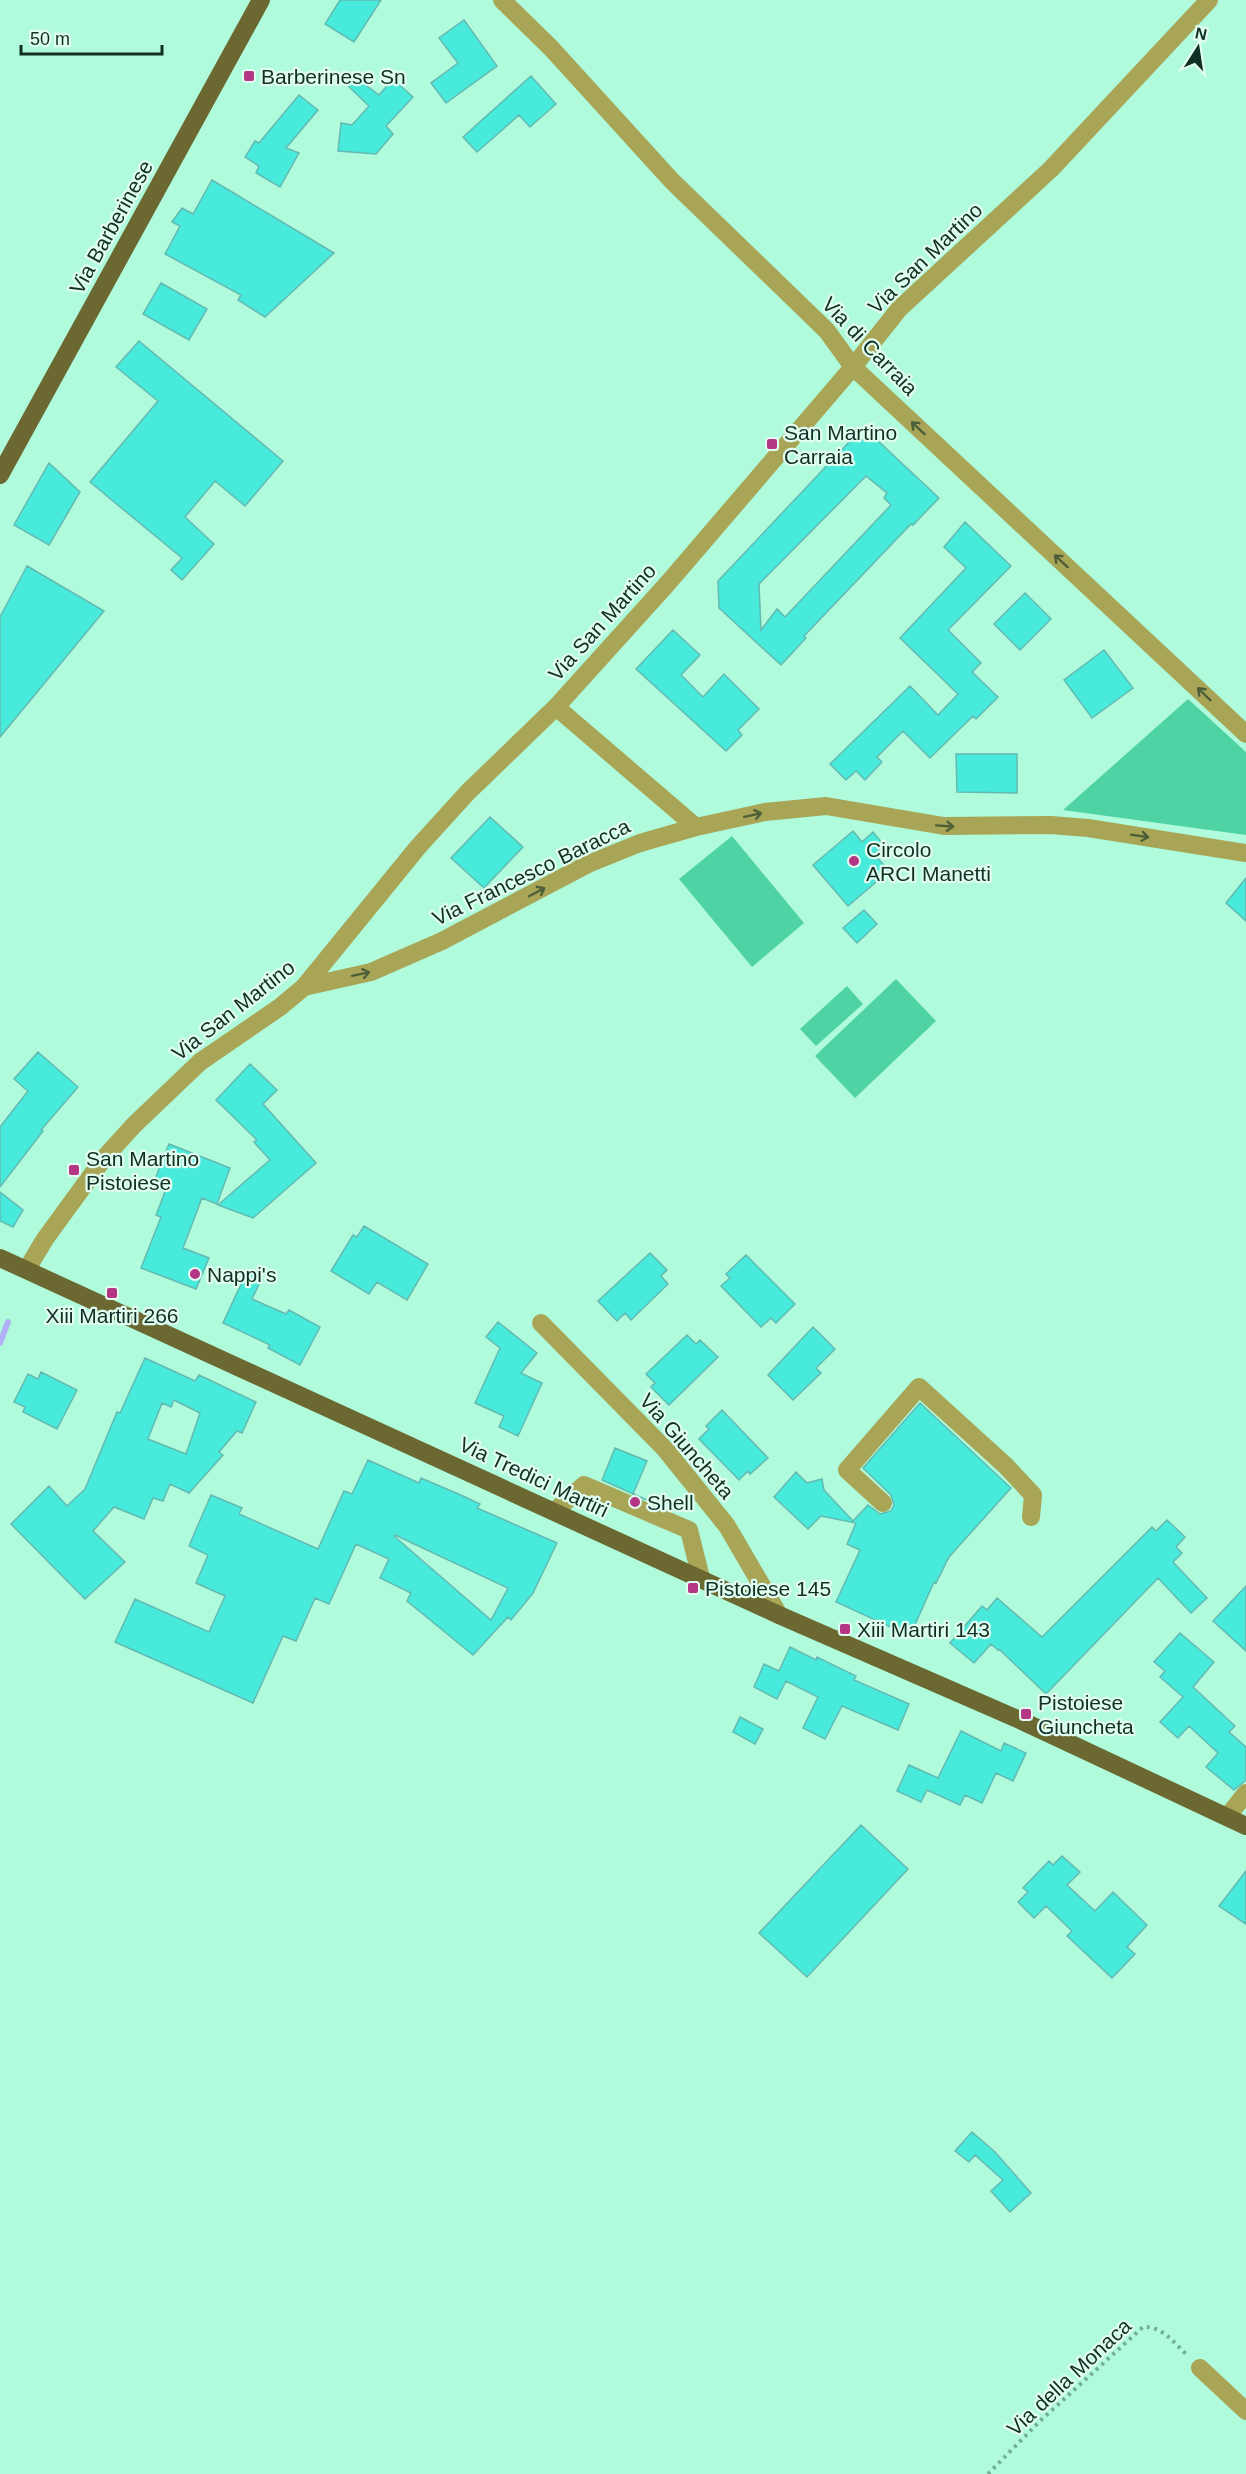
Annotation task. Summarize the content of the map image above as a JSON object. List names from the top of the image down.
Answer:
{
  "streets": {
    "main road": ["Via Barberinese", "Via Tredici Martiri"],
    "street": [
      "Via San Martino",
      "Via di Carraia",
      "Via Francesco Baracca",
      "Via Giuncheta"
    ],
    "path": ["Via della Monaca"]
  },
  "crossings": [
    ["Via San Martino", "Via di Carraia"],
    ["Via San Martino", "Via Francesco Baracca"],
    ["Via San Martino", "Via Tredici Martiri"],
    ["Via Giuncheta", "Via Tredici Martiri"]
  ],
  "one_way": ["Via di Carraia", "Via Francesco Baracca"],
  "places": {
    "transit": [
      "Barberinese Sn",
      "San Martino Carraia",
      "San Martino Pistoiese",
      "Xiii Martiri 266",
      "Pistoiese 145",
      "Xiii Martiri 143",
      "Pistoiese Giuncheta"
    ],
    "other": ["Circolo ARCI Manetti", "Nappi's", "Shell"]
  },
  "scale_bar": "50 m",
  "north": "top"
}
